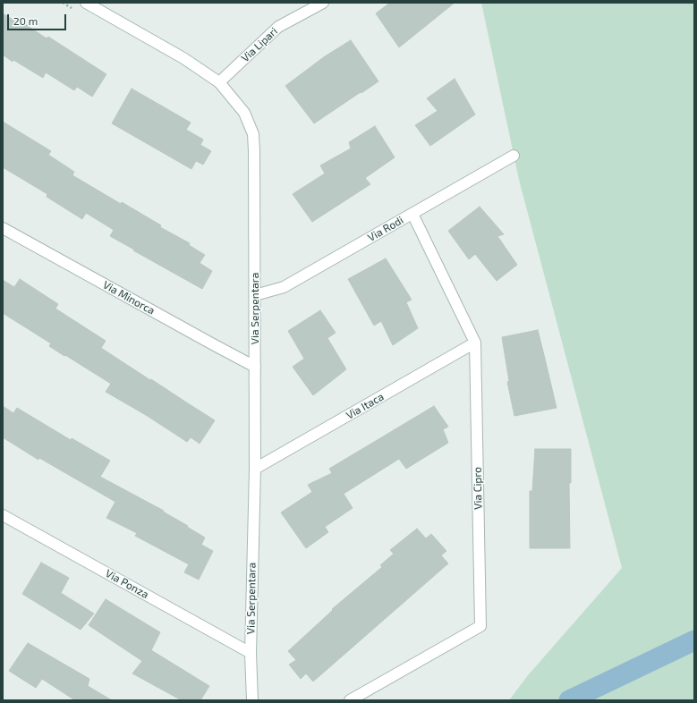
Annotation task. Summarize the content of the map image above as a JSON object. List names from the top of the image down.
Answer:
{
  "streets": {
    "street": [
      "Via Lipari",
      "Via Rodi",
      "Via Minorca",
      "Via Serpentara",
      "Via Itaca",
      "Via Cipro",
      "Via Ponza"
    ]
  },
  "crossings": [
    ["Via Lipari", "Via Serpentara"],
    ["Via Rodi", "Via Serpentara"],
    ["Via Rodi", "Via Cipro"],
    ["Via Minorca", "Via Serpentara"],
    ["Via Serpentara", "Via Itaca"],
    ["Via Serpentara", "Via Ponza"],
    ["Via Itaca", "Via Cipro"]
  ],
  "scale_bar": "20 m"
}
